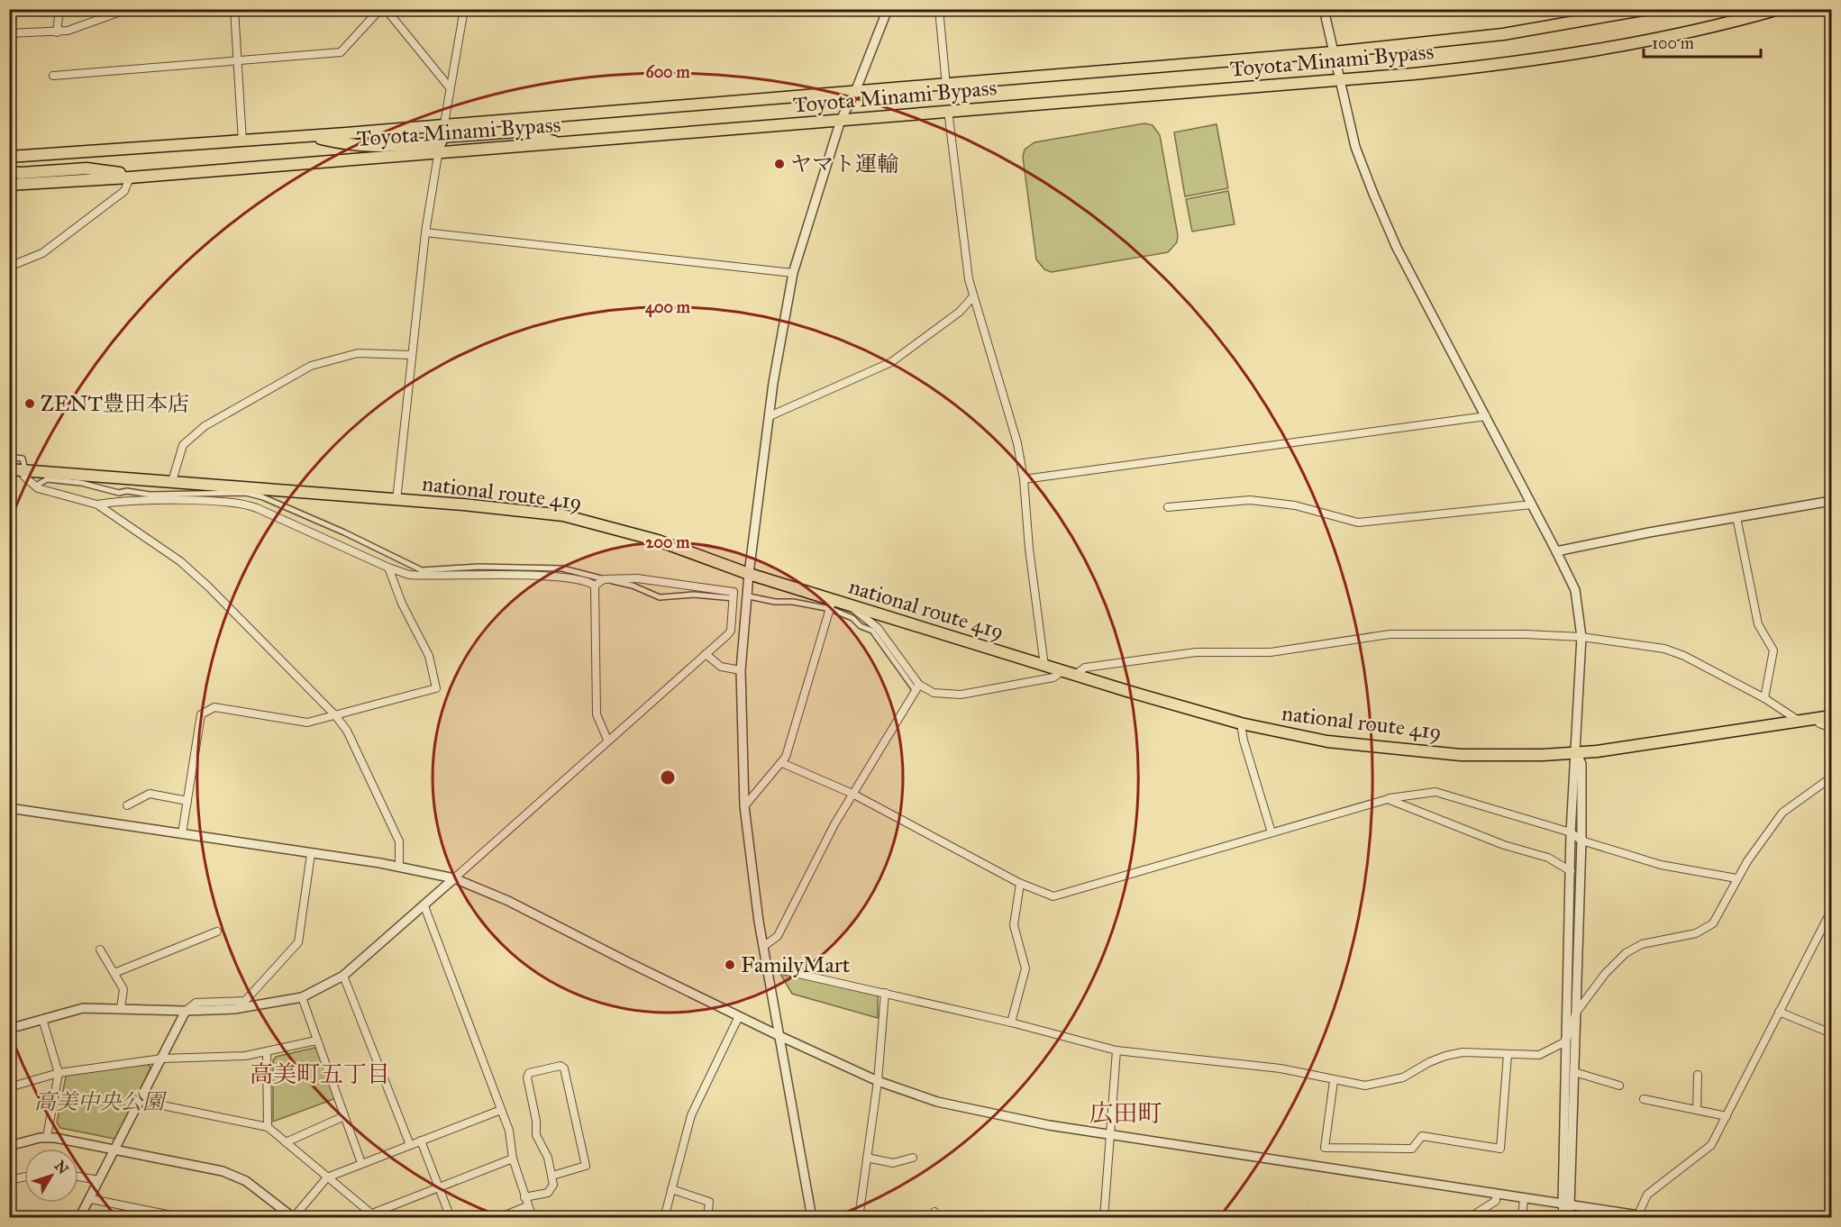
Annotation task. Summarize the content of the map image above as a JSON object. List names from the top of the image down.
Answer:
{
  "streets": {
    "highway": ["Toyota Minami Bypass", "national route 419"]
  },
  "districts": ["高美町五丁目", "広田町"],
  "parks": ["高美中央公園"],
  "places": ["ヤマト運輸", "ZENT豊田本店", "FamilyMart"],
  "scale_bar": "100 m",
  "north": "top right",
  "rings": ["600 m", "400 m", "200 m"]
}
